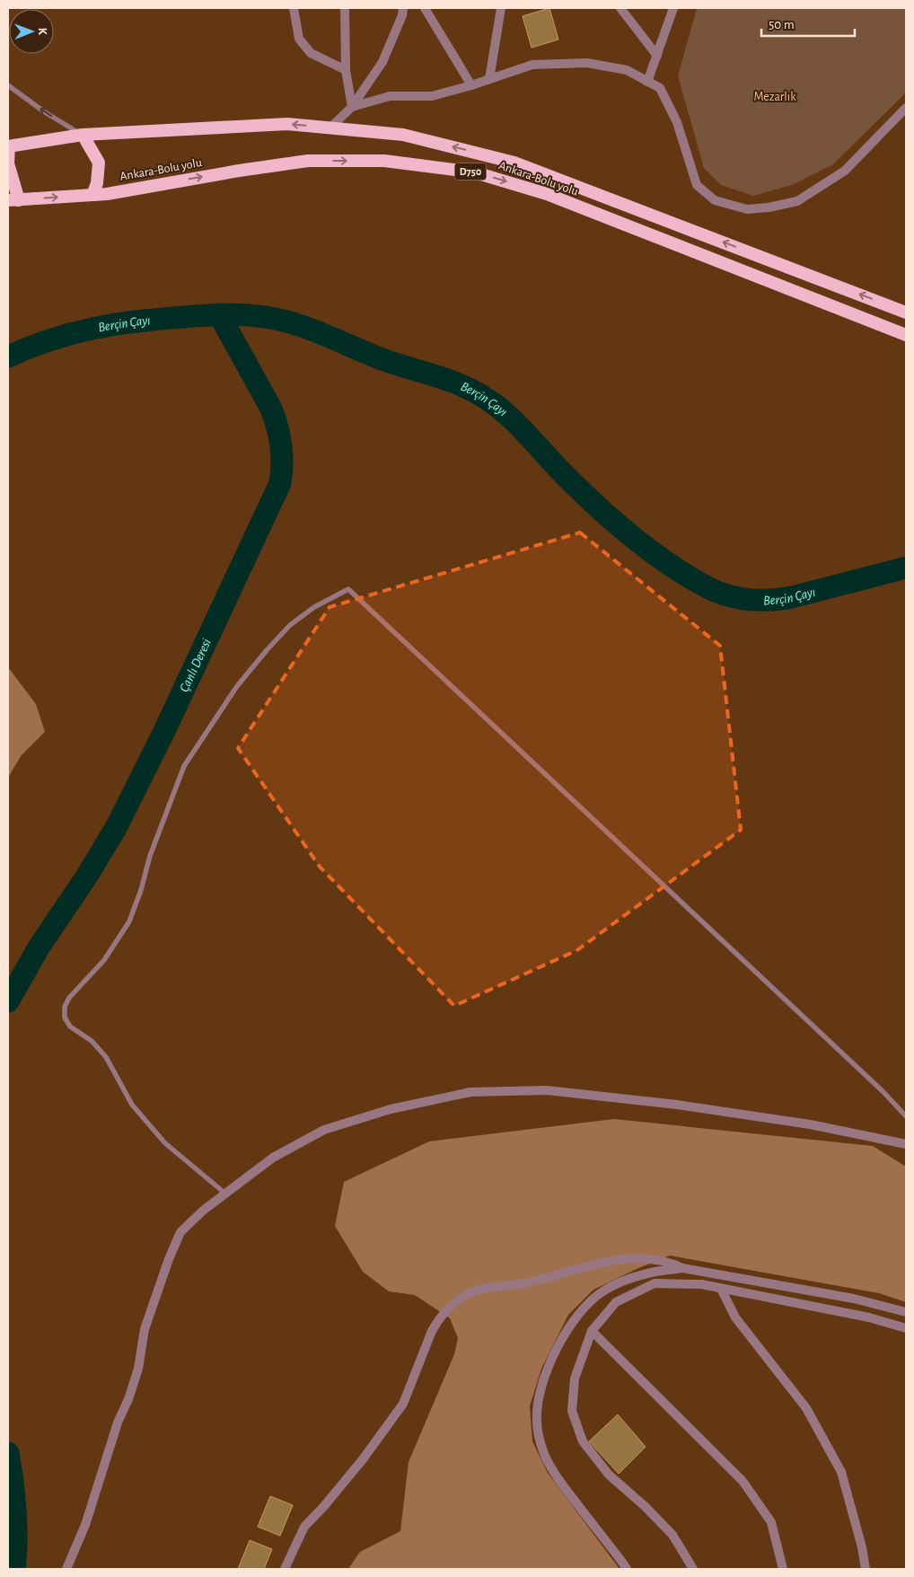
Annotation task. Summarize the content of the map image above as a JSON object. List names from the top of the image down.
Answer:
{
  "streets": {
    "highway": ["Ankara-Bolu yolu", "D750"]
  },
  "water": ["Berçin Çayı", "Çanlı Deresi"],
  "parks": ["Mezarlık"],
  "scale_bar": "50 m",
  "north": "right"
}
